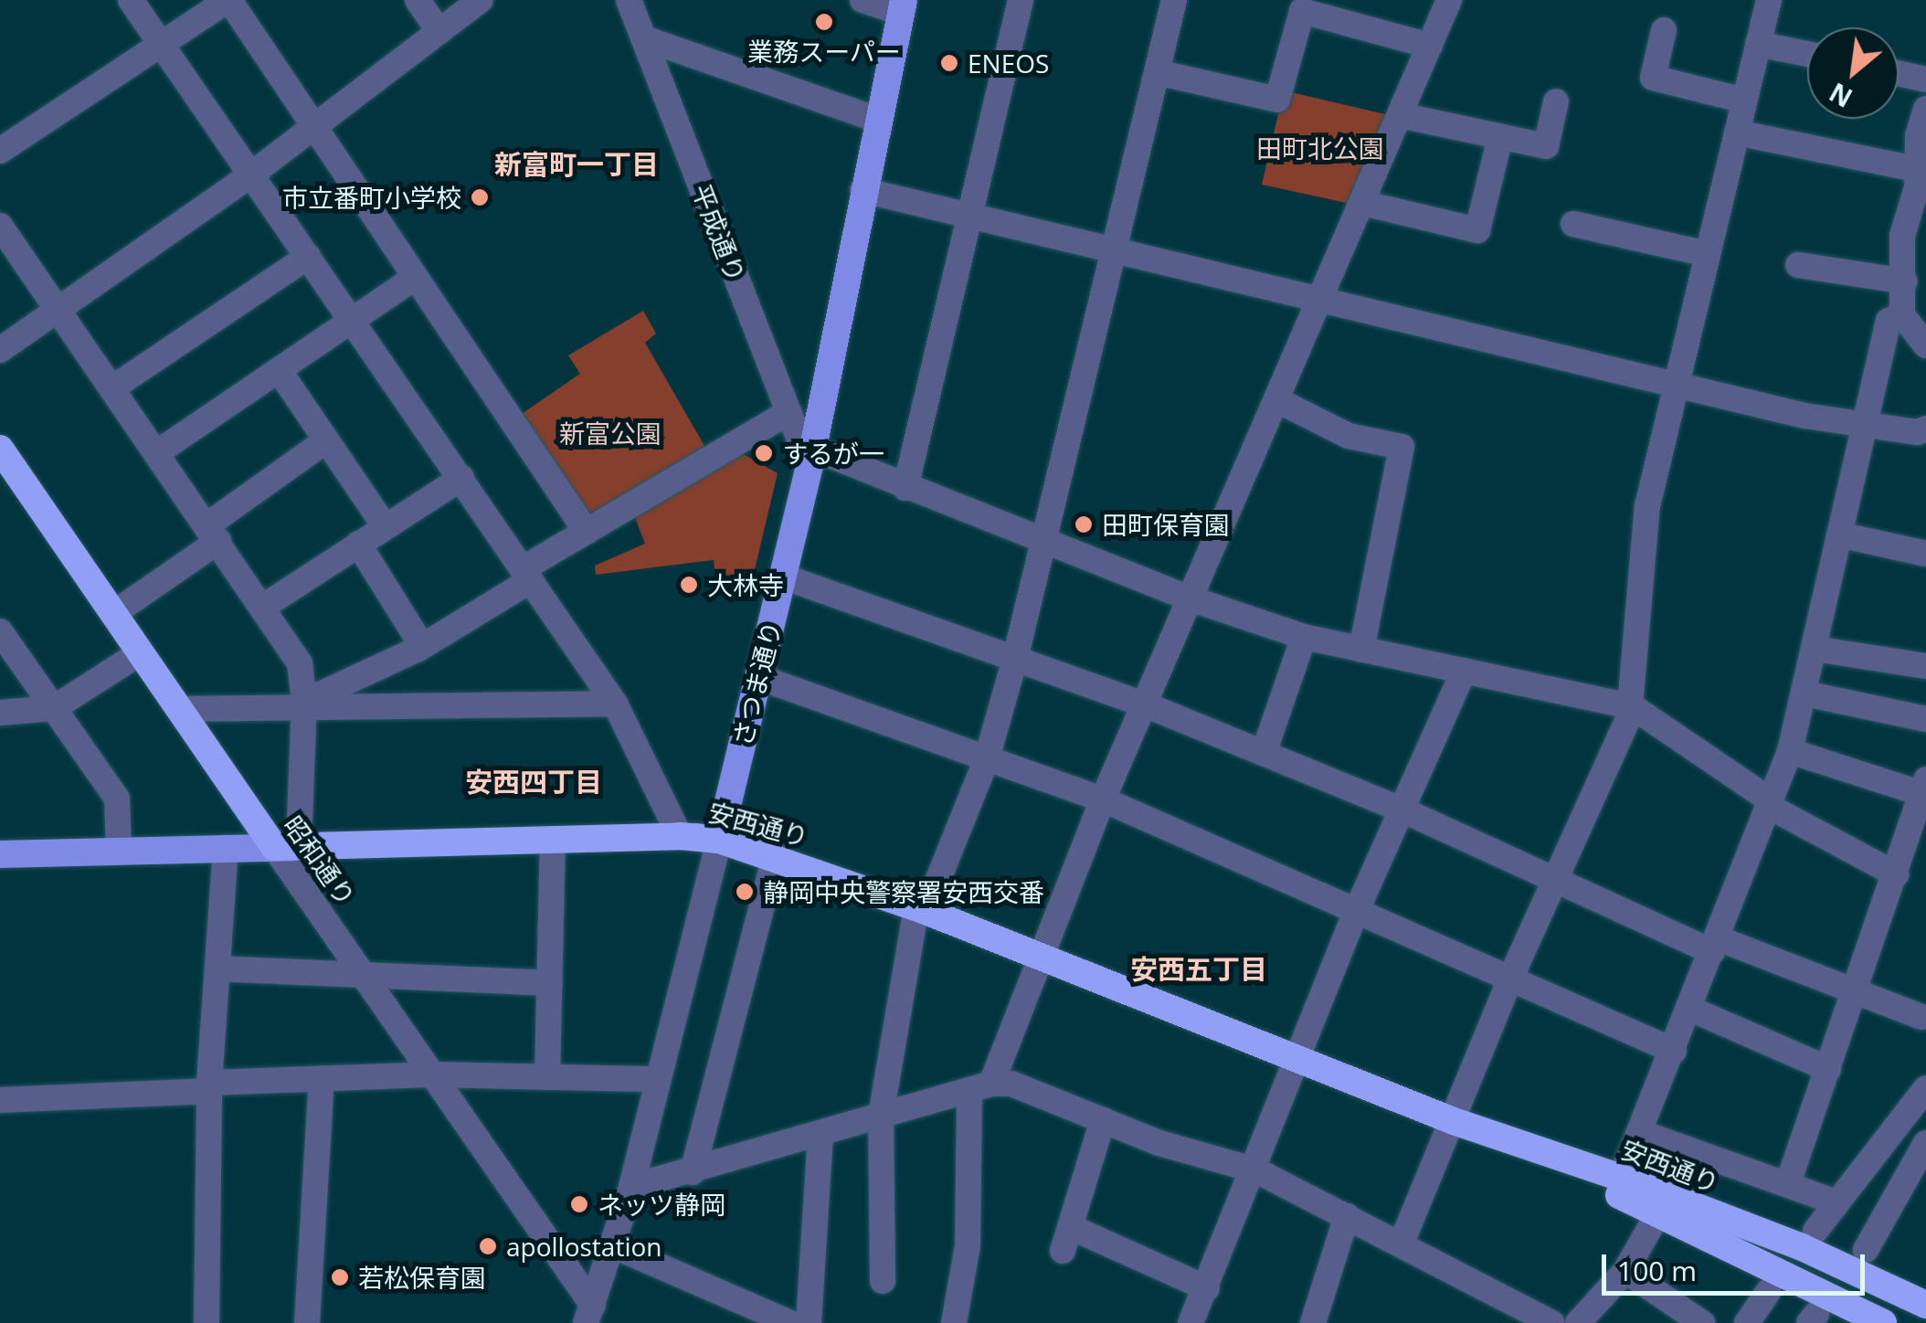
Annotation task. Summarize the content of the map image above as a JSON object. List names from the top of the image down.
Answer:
{
  "streets": {
    "highway": ["安西通り", "昭和通り"],
    "main road": ["さつま通り"],
    "street": ["平成通り"]
  },
  "crossings": [
    ["平成通り", "さつま通り"],
    ["さつま通り", "安西通り"],
    ["さつま通り", "昭和通り"]
  ],
  "districts": ["新富町一丁目", "安西四丁目", "安西五丁目"],
  "parks": ["田町北公園", "新富公園"],
  "places": [
    "業務スーパー",
    "ENEOS",
    "市立番町小学校",
    "するが一",
    "田町保育園",
    "大林寺",
    "静岡中央警察署安西交番",
    "ネッツ静岡",
    "apollostation",
    "若松保育園"
  ],
  "scale_bar": "100 m",
  "north": "bottom left"
}
